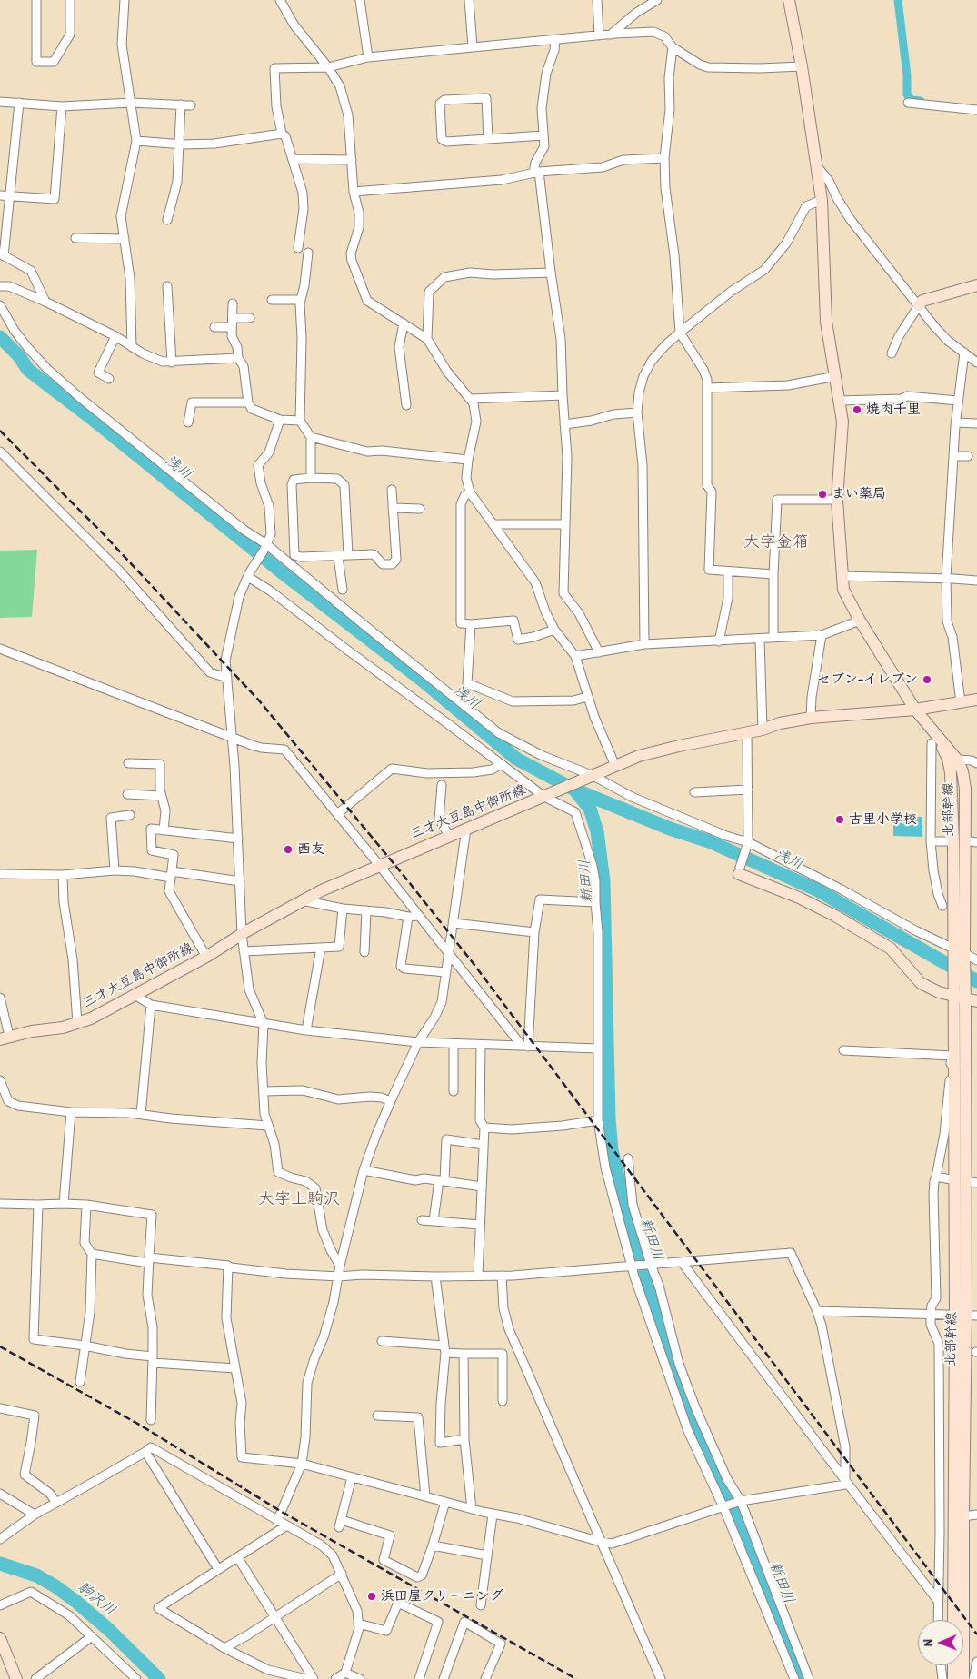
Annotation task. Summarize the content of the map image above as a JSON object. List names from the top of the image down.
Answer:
{
  "streets": {
    "street": ["北部幹線", "三才大豆島中御所線"]
  },
  "districts": ["大字金箱", "大字上駒沢"],
  "water": ["浅川", "新田川", "駒沢川"],
  "places": [
    "焼肉千里",
    "まい薬局",
    "セブン-イレブン",
    "古里小学校",
    "西友",
    "浜田屋クリーニング"
  ],
  "north": "left"
}
